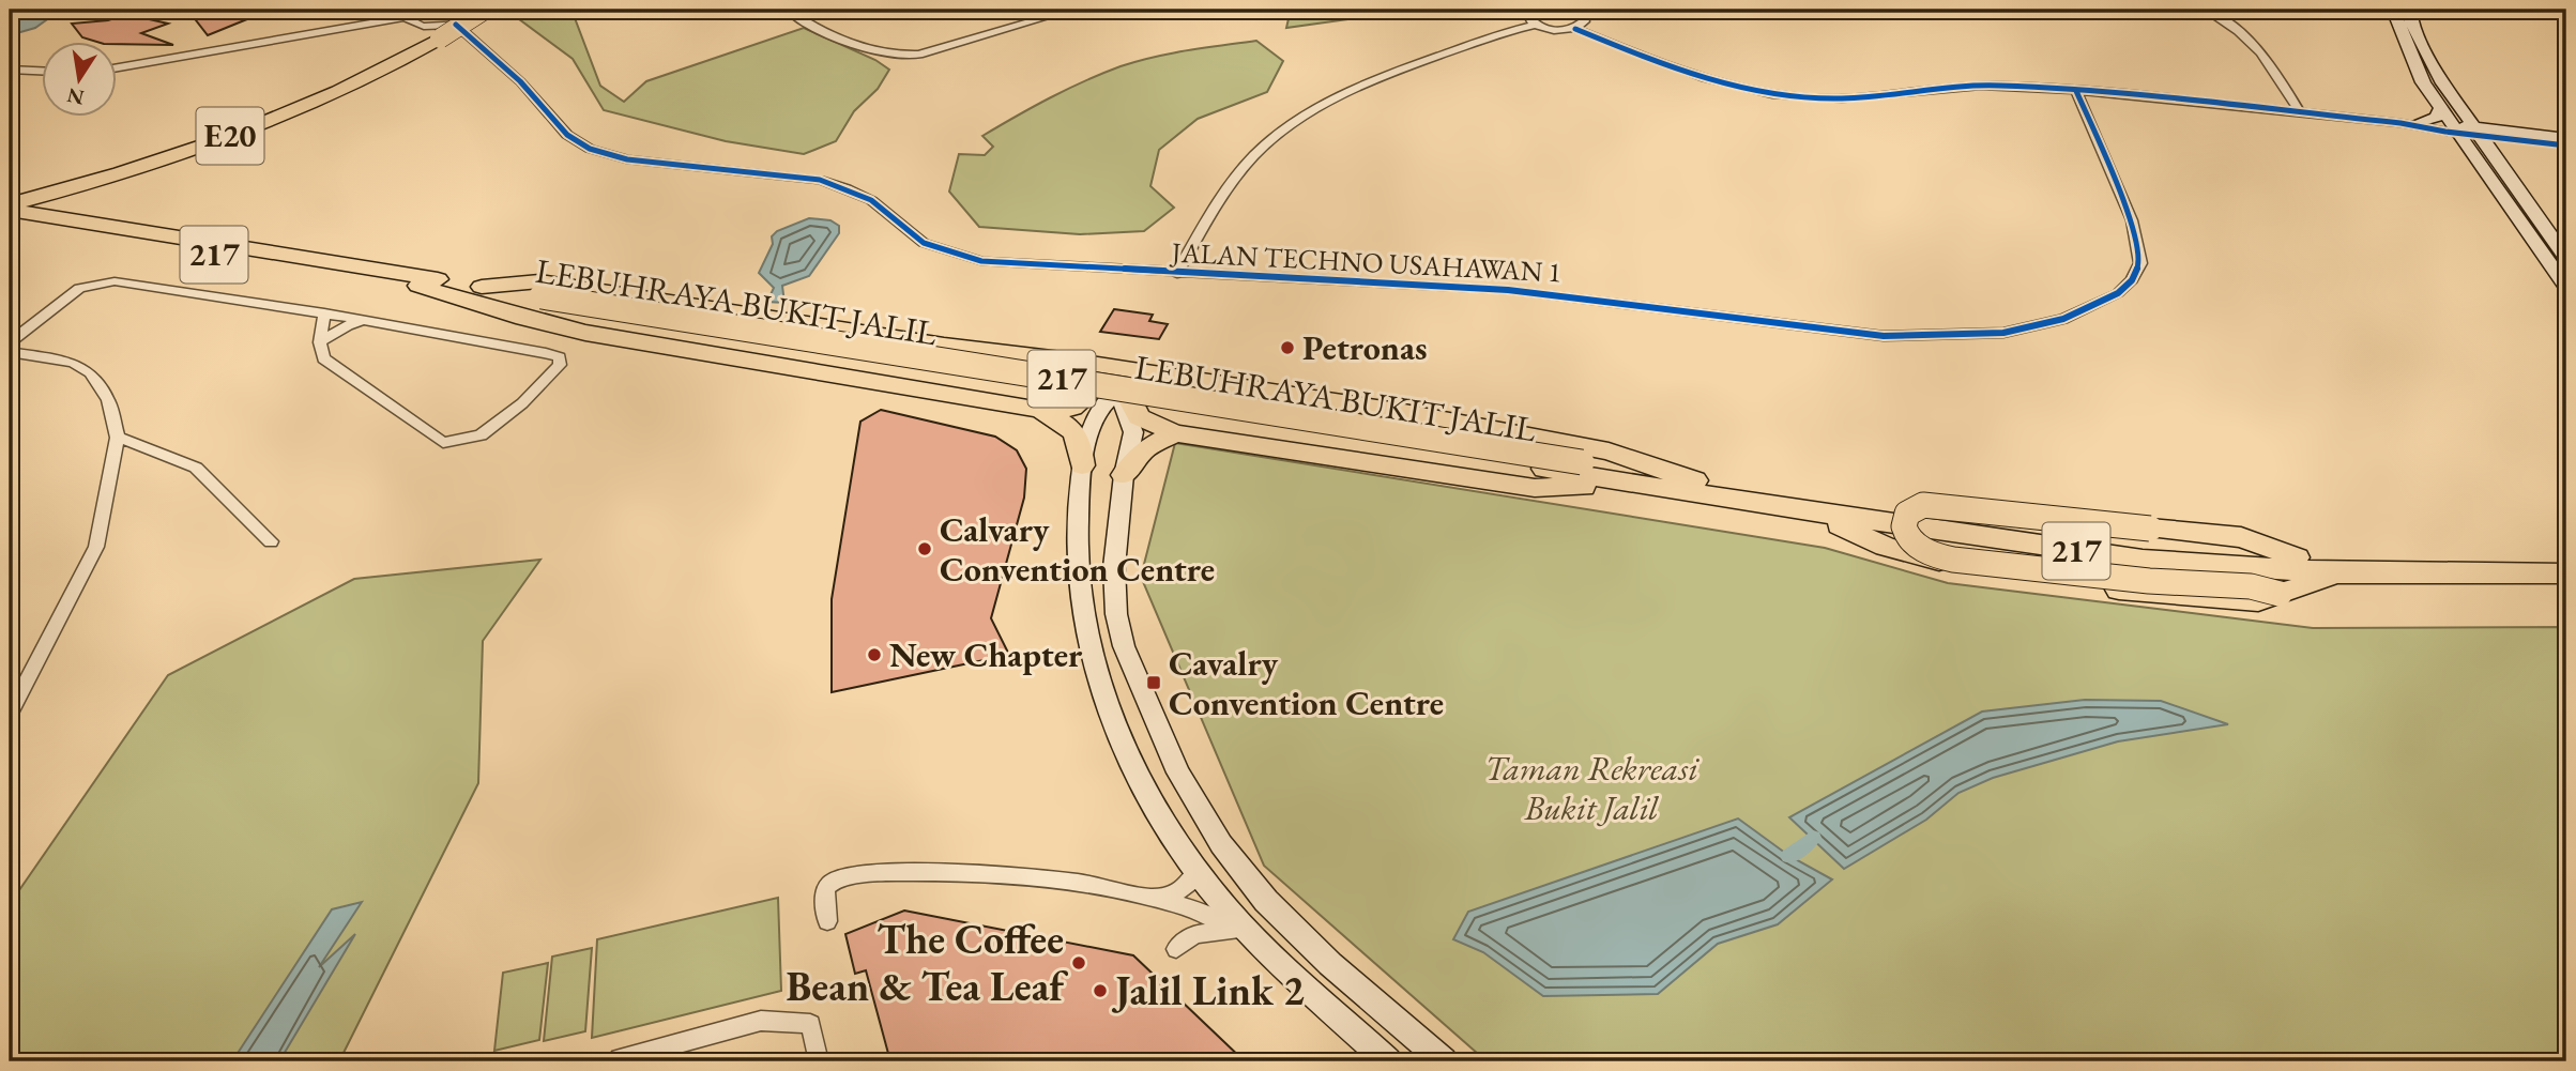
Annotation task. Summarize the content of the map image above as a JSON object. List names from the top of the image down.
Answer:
{
  "streets": {
    "highway": ["E20", "217", "LEBUHRAYA BUKIT JALIL"],
    "street": ["JALAN TECHNO USAHAWAN 1"]
  },
  "crossings": [
    ["E20", "JALAN TECHNO USAHAWAN 1"],
    ["E20", "LEBUHRAYA BUKIT JALIL"]
  ],
  "parks": ["Taman Rekreasi Bukit Jalil"],
  "places": {
    "other": [
      "Petronas",
      "Calvary Convention Centre",
      "New Chapter",
      "The Coffee Bean & Tea Leaf",
      "Jalil Link 2"
    ],
    "transit": ["Cavalry Convention Centre"]
  },
  "north": "bottom"
}
